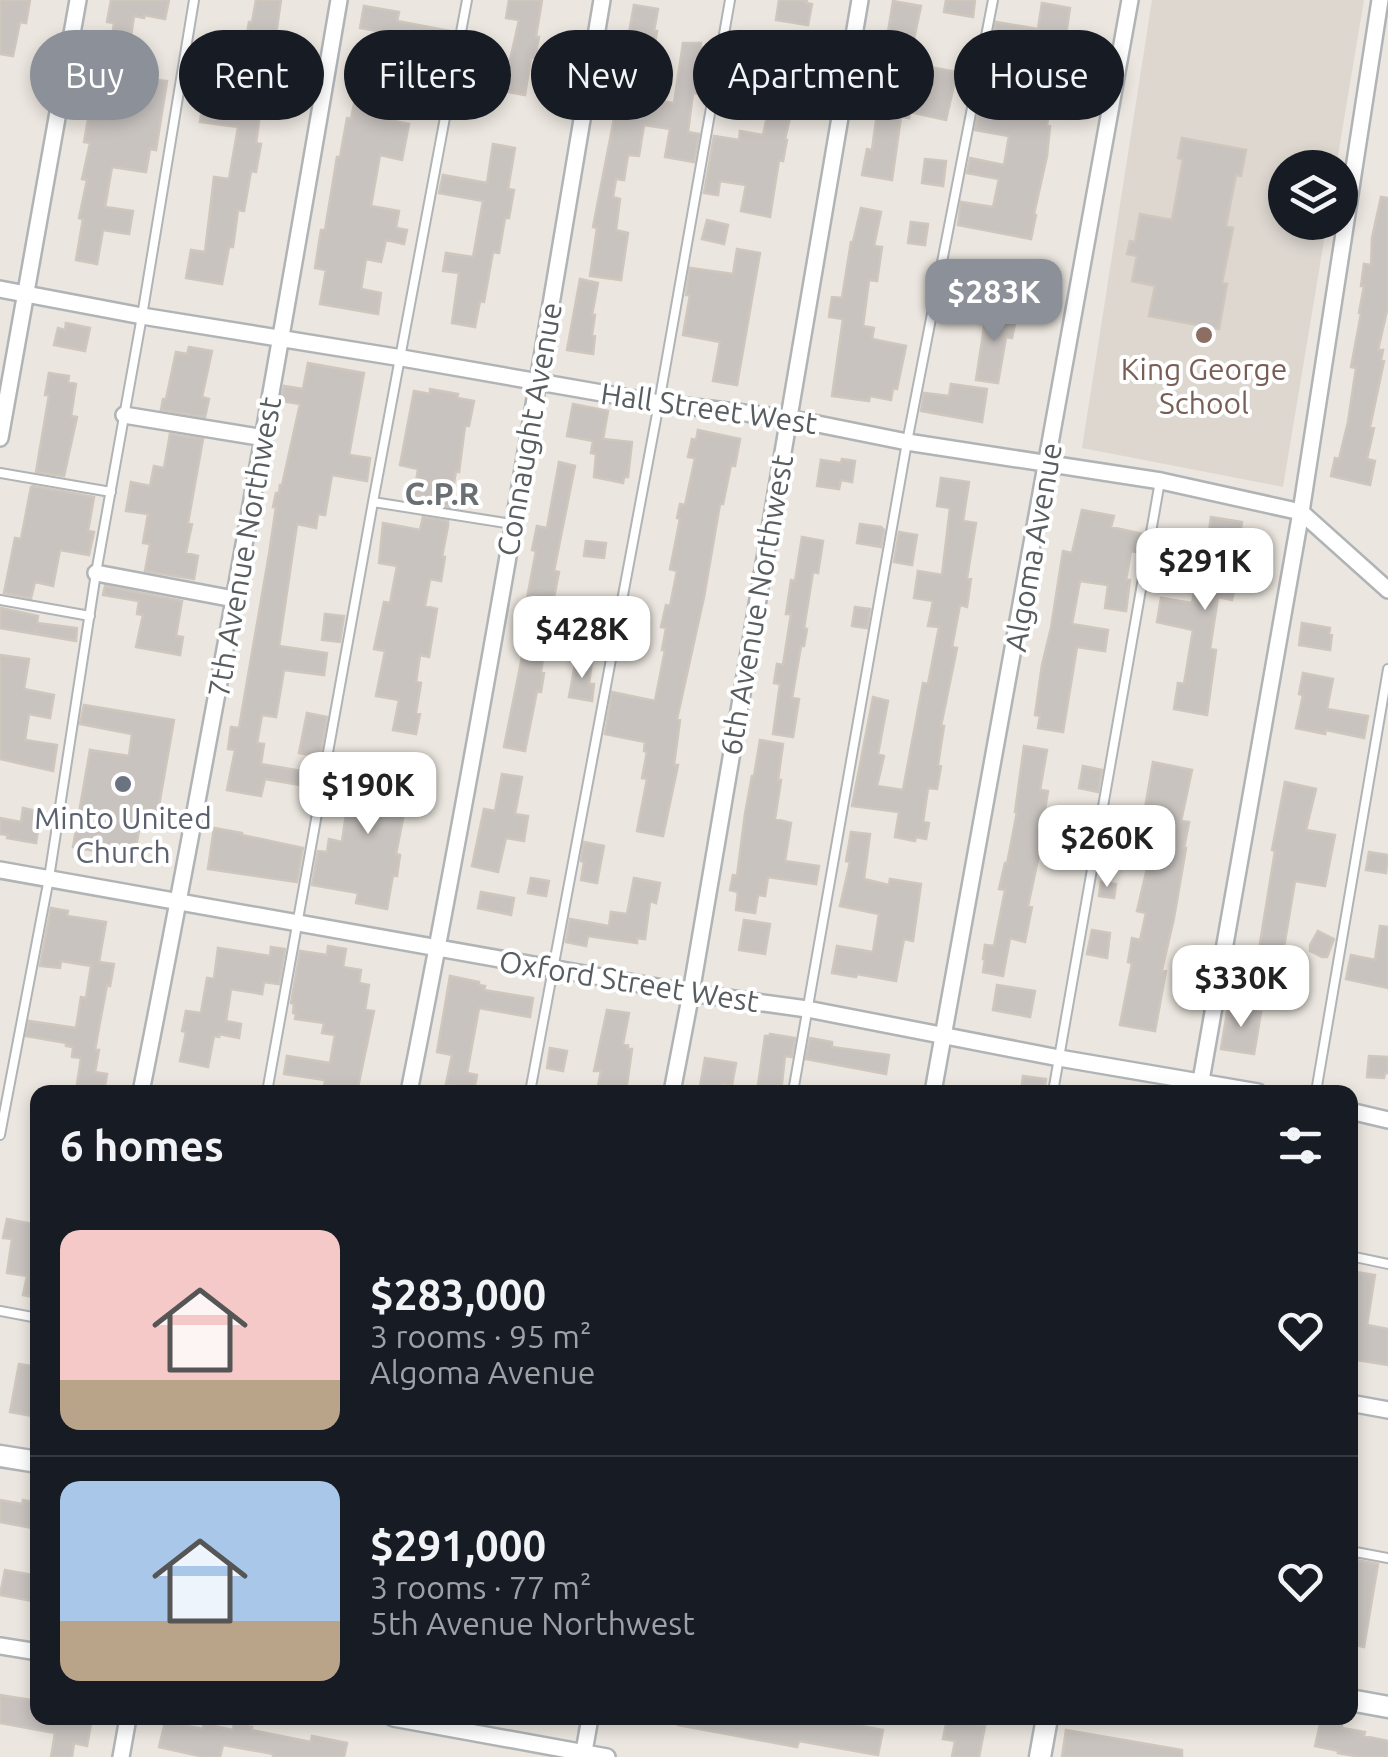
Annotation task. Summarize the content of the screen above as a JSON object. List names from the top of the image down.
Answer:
{
  "streets": {
    "street": [
      "Hall Street West",
      "Connaught Avenue",
      "7th Avenue Northwest",
      "Algoma Avenue",
      "6th Avenue Northwest",
      "Oxford Street West"
    ]
  },
  "crossings": [
    ["Hall Street West", "Connaught Avenue"],
    ["Hall Street West", "7th Avenue Northwest"],
    ["Hall Street West", "Algoma Avenue"],
    ["Hall Street West", "6th Avenue Northwest"],
    ["Connaught Avenue", "Oxford Street West"],
    ["7th Avenue Northwest", "Oxford Street West"],
    ["Algoma Avenue", "Oxford Street West"],
    ["6th Avenue Northwest", "Oxford Street West"]
  ],
  "districts": ["C.P.R"],
  "places": ["King George School", "Minto United Church"],
  "page": {
    "chip": [
      "Buy",
      "Rent",
      "Filters",
      "New",
      "Apartment",
      "House"
    ],
    "price": [
      "$283K",
      "$291K",
      "$428K",
      "$190K",
      "$260K",
      "$330K"
    ],
    "heading": "6 homes",
    "list": [
      {
        "name": "$283,000",
        "note": "3 rooms · 95 m² · Algoma Avenue"
      },
      {
        "name": "$291,000",
        "note": "3 rooms · 77 m² · 5th Avenue Northwest"
      }
    ]
  }
}
